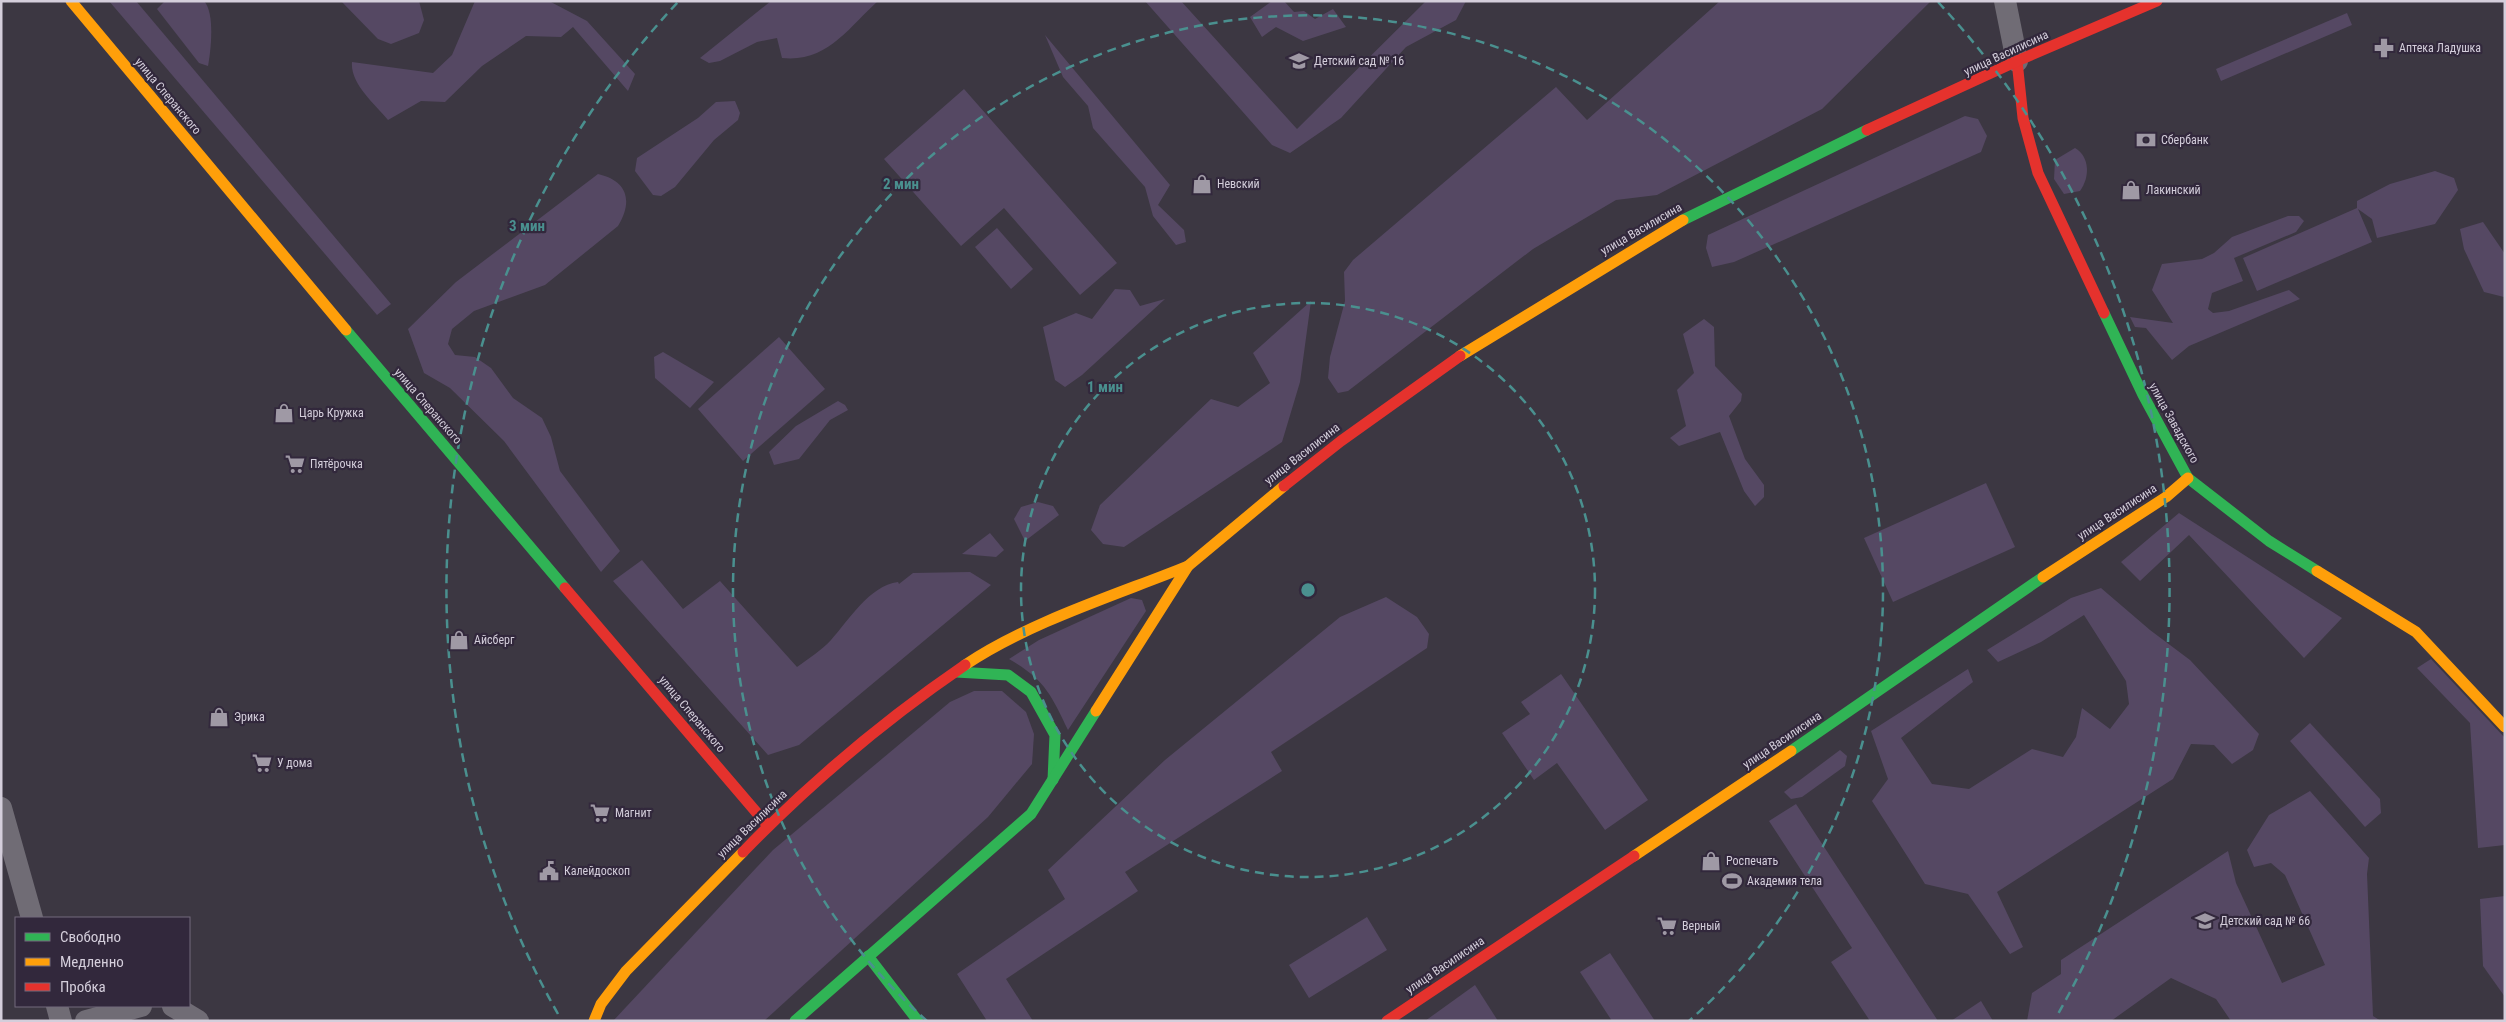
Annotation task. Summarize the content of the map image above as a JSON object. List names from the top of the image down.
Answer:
{
  "streets": {
    "street": ["улица Василисина", "улица Сперанского", "улица Завадского"]
  },
  "crossings": [
    ["улица Василисина", "улица Сперанского"],
    ["улица Василисина", "улица Завадского"]
  ],
  "places": {
    "pharmacy": ["Аптека Ладушка"],
    "school or university": ["Детский сад № 16", "Детский сад № 66"],
    "bank": ["Сбербанк"],
    "shop": [
      "Невский",
      "Лакинский",
      "Царь Кружка",
      "Айсберг",
      "Эрика",
      "Роспечать"
    ],
    "supermarket": [
      "Пятёрочка",
      "У дома",
      "Магнит",
      "Верный"
    ],
    "public building": ["Калейдоскоп"],
    "sports": ["Академия тела"]
  },
  "legend": ["Свободно", "Медленно", "Пробка"],
  "rings": ["2 мин", "3 мин", "1 мин"]
}
